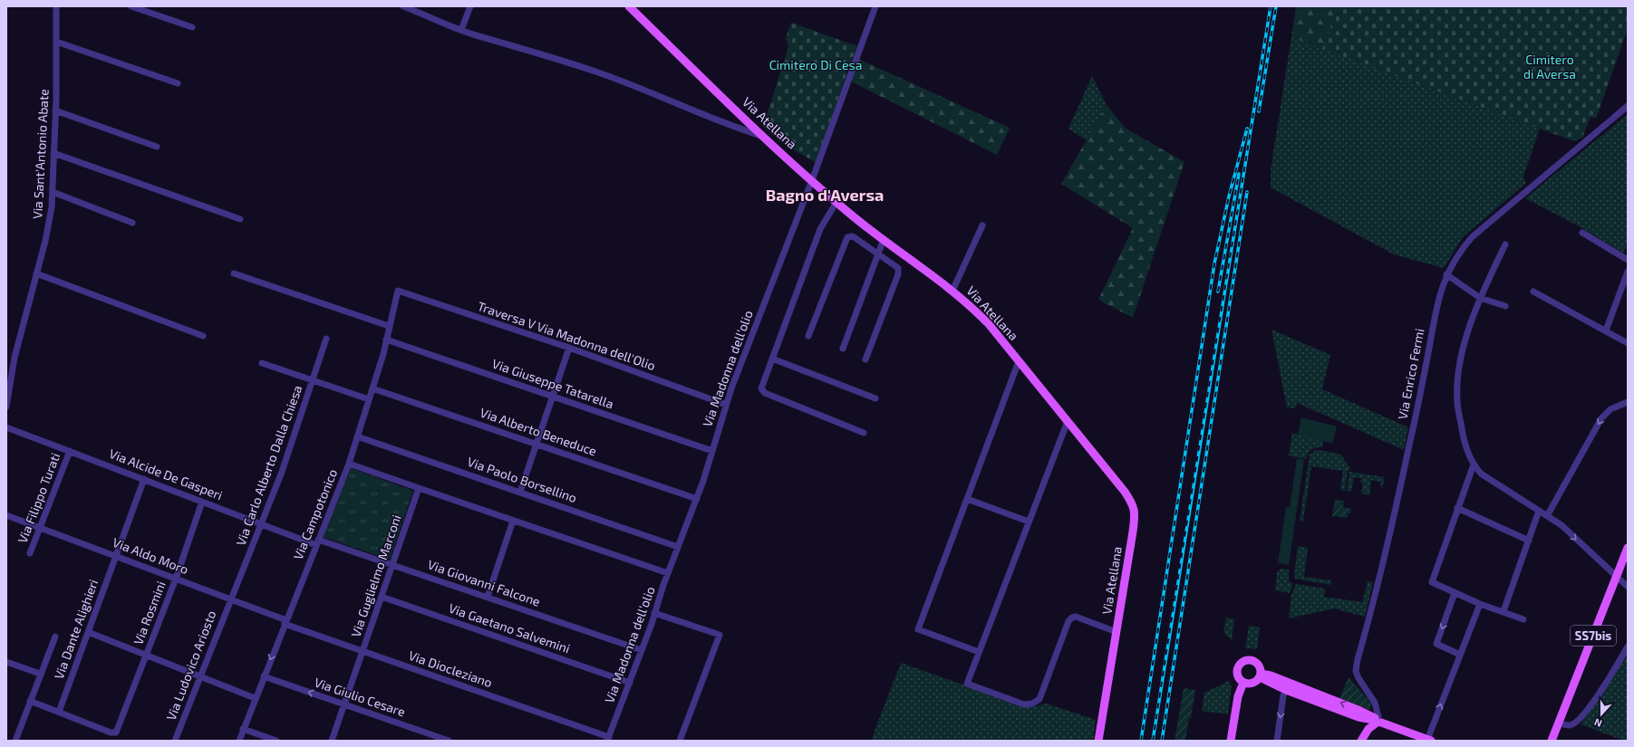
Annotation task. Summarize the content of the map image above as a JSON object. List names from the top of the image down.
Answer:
{
  "streets": {
    "main road": ["Via Atellana", "SS7bis"],
    "street": [
      "Via Sant'Antonio Abate",
      "Traversa V Via Madonna dell'Olio",
      "Via Madonna dell'olio",
      "Via Enrico Fermi",
      "Via Giuseppe Tatarella",
      "Via Alberto Beneduce",
      "Via Carlo Alberto Dalla Chiesa",
      "Via Alcide De Gasperi",
      "Via Paolo Borsellino",
      "Via Filippo Turati",
      "Via Campotonico",
      "Via Aldo Moro",
      "Via Guglielmo Marconi",
      "Via Giovanni Falcone",
      "Via Rosmini",
      "Via Gaetano Salvemini",
      "Via Dante Alighieri",
      "Via Ludovico Ariosto",
      "Via Diocleziano",
      "Via Giulio Cesare"
    ]
  },
  "crossings": [
    ["Via Atellana", "Via Madonna dell'olio"],
    ["Traversa V Via Madonna dell'Olio", "Via Madonna dell'olio"],
    ["Traversa V Via Madonna dell'Olio", "Via Campotonico"],
    ["Via Madonna dell'olio", "Via Giuseppe Tatarella"],
    ["Via Madonna dell'olio", "Via Alberto Beneduce"],
    ["Via Madonna dell'olio", "Via Paolo Borsellino"],
    ["Via Madonna dell'olio", "Via Giovanni Falcone"],
    ["Via Madonna dell'olio", "Via Gaetano Salvemini"],
    ["Via Madonna dell'olio", "Via Diocleziano"],
    ["Via Giuseppe Tatarella", "Via Campotonico"],
    ["Via Alberto Beneduce", "Via Campotonico"],
    ["Via Carlo Alberto Dalla Chiesa", "Via Alcide De Gasperi"],
    ["Via Carlo Alberto Dalla Chiesa", "Via Aldo Moro"],
    ["Via Carlo Alberto Dalla Chiesa", "Via Ludovico Ariosto"],
    ["Via Alcide De Gasperi", "Via Filippo Turati"],
    ["Via Alcide De Gasperi", "Via Campotonico"],
    ["Via Alcide De Gasperi", "Via Giovanni Falcone"],
    ["Via Alcide De Gasperi", "Via Rosmini"],
    ["Via Alcide De Gasperi", "Via Dante Alighieri"],
    ["Via Paolo Borsellino", "Via Campotonico"],
    ["Via Filippo Turati", "Via Aldo Moro"],
    ["Via Campotonico", "Via Aldo Moro"],
    ["Via Campotonico", "Via Giovanni Falcone"],
    ["Via Campotonico", "Via Diocleziano"],
    ["Via Campotonico", "Via Giulio Cesare"],
    ["Via Aldo Moro", "Via Rosmini"],
    ["Via Aldo Moro", "Via Dante Alighieri"],
    ["Via Aldo Moro", "Via Ludovico Ariosto"],
    ["Via Aldo Moro", "Via Diocleziano"],
    ["Via Guglielmo Marconi", "Via Giovanni Falcone"],
    ["Via Guglielmo Marconi", "Via Gaetano Salvemini"],
    ["Via Guglielmo Marconi", "Via Diocleziano"],
    ["Via Guglielmo Marconi", "Via Giulio Cesare"],
    ["Via Rosmini", "Via Dante Alighieri"]
  ],
  "districts": ["Bagno d'Aversa"],
  "parks": ["Cimitero di Aversa", "Cimitero Di Cesa"],
  "north": "bottom"
}
